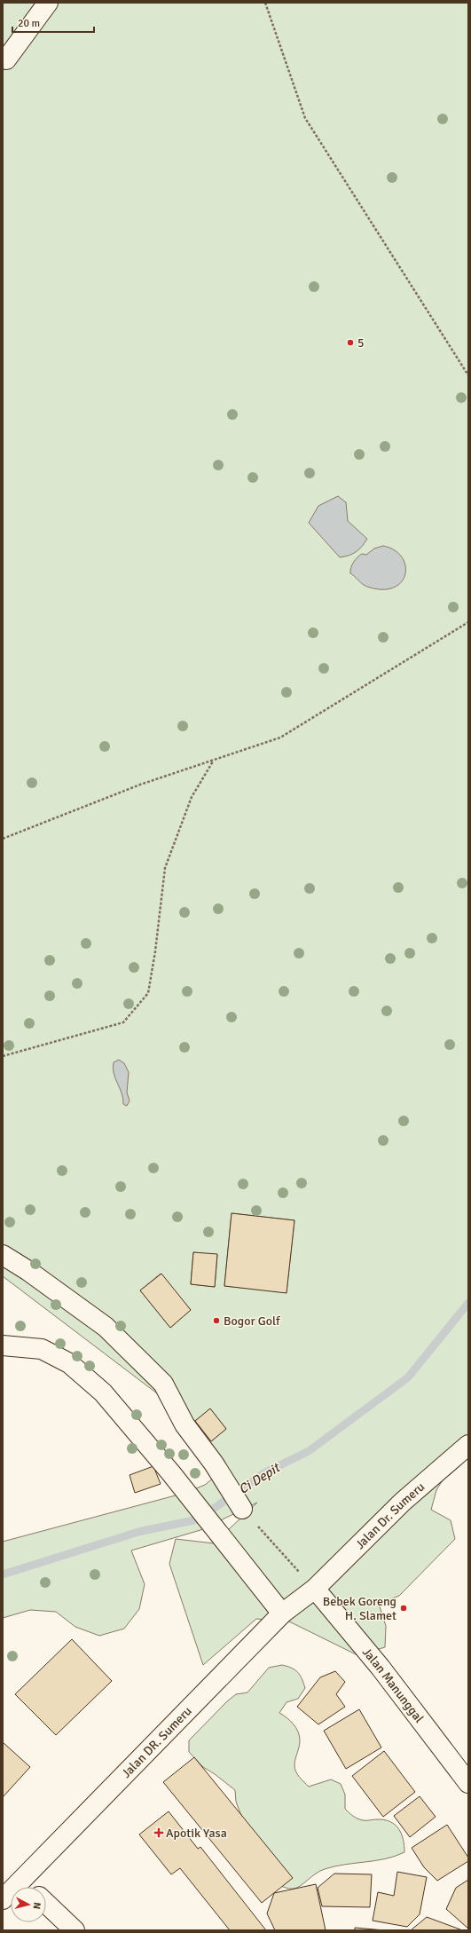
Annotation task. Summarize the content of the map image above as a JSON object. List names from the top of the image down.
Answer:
{
  "streets": {
    "street": ["Jalan Dr. Sumeru", "Jalan Manunggal", "Jalan DR. Sumeru"]
  },
  "crossings": [
    ["Jalan Dr. Sumeru", "Jalan Manunggal"],
    ["Jalan Dr. Sumeru", "Jalan DR. Sumeru"],
    ["Jalan Manunggal", "Jalan DR. Sumeru"]
  ],
  "water": ["Ci Depit"],
  "places": {
    "other": ["5", "Bogor Golf", "Bebek Goreng H. Slamet"],
    "health": ["Apotik Yasa"]
  },
  "scale_bar": "20 m",
  "north": "right"
}
